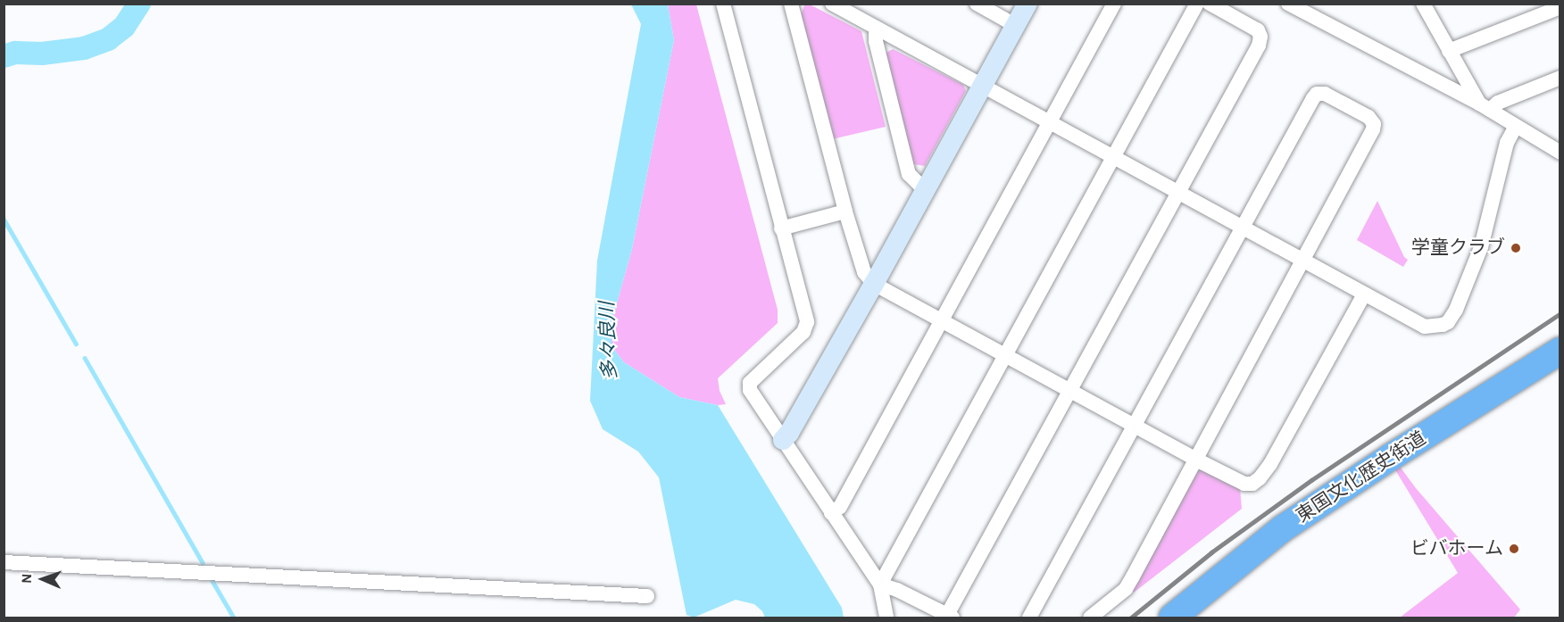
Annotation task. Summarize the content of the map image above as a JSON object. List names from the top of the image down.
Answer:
{
  "streets": {
    "highway": ["東国文化歴史街道"]
  },
  "water": ["多々良川"],
  "places": ["学童クラブ", "ビバホーム"],
  "north": "left"
}
